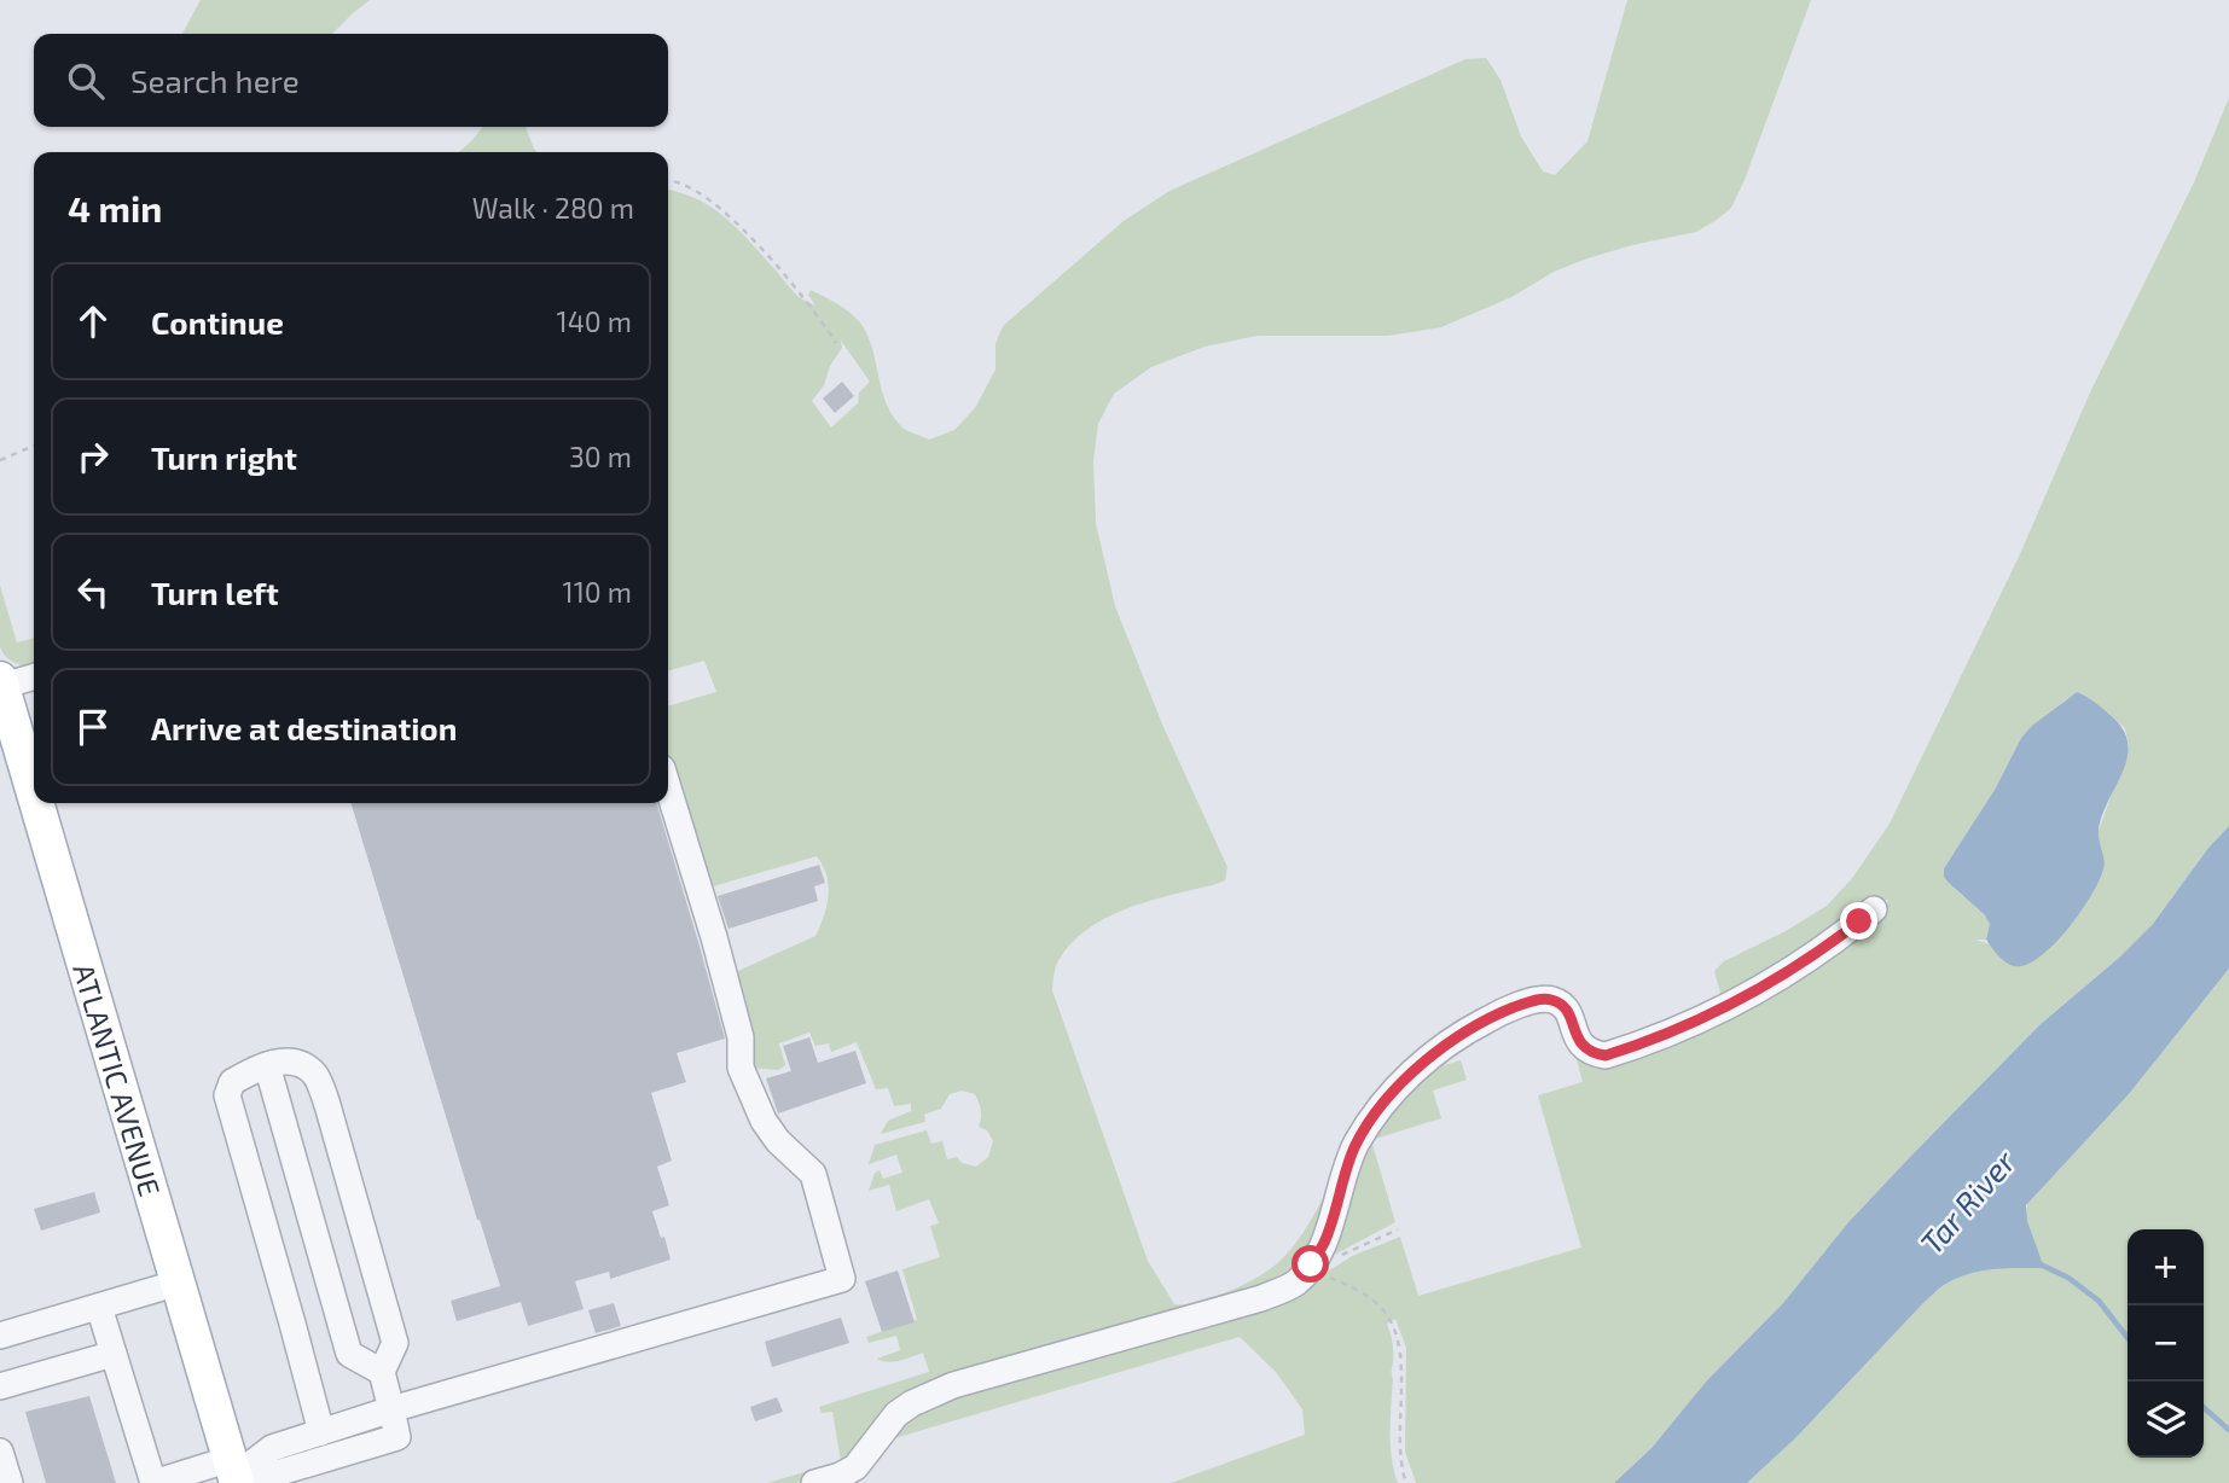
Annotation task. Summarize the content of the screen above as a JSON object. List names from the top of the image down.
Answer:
{
  "streets": {
    "main road": ["ATLANTIC AVENUE"]
  },
  "water": ["Tar River"],
  "page": {
    "search": "Search here",
    "heading": ["4 min", "Walk · 280 m"],
    "list": [
      ["Continue", "140 m"],
      ["Turn right", "30 m"],
      ["Turn left", "110 m"],
      "Arrive at destination"
    ],
    "map_buttons": ["+", "−"]
  }
}
